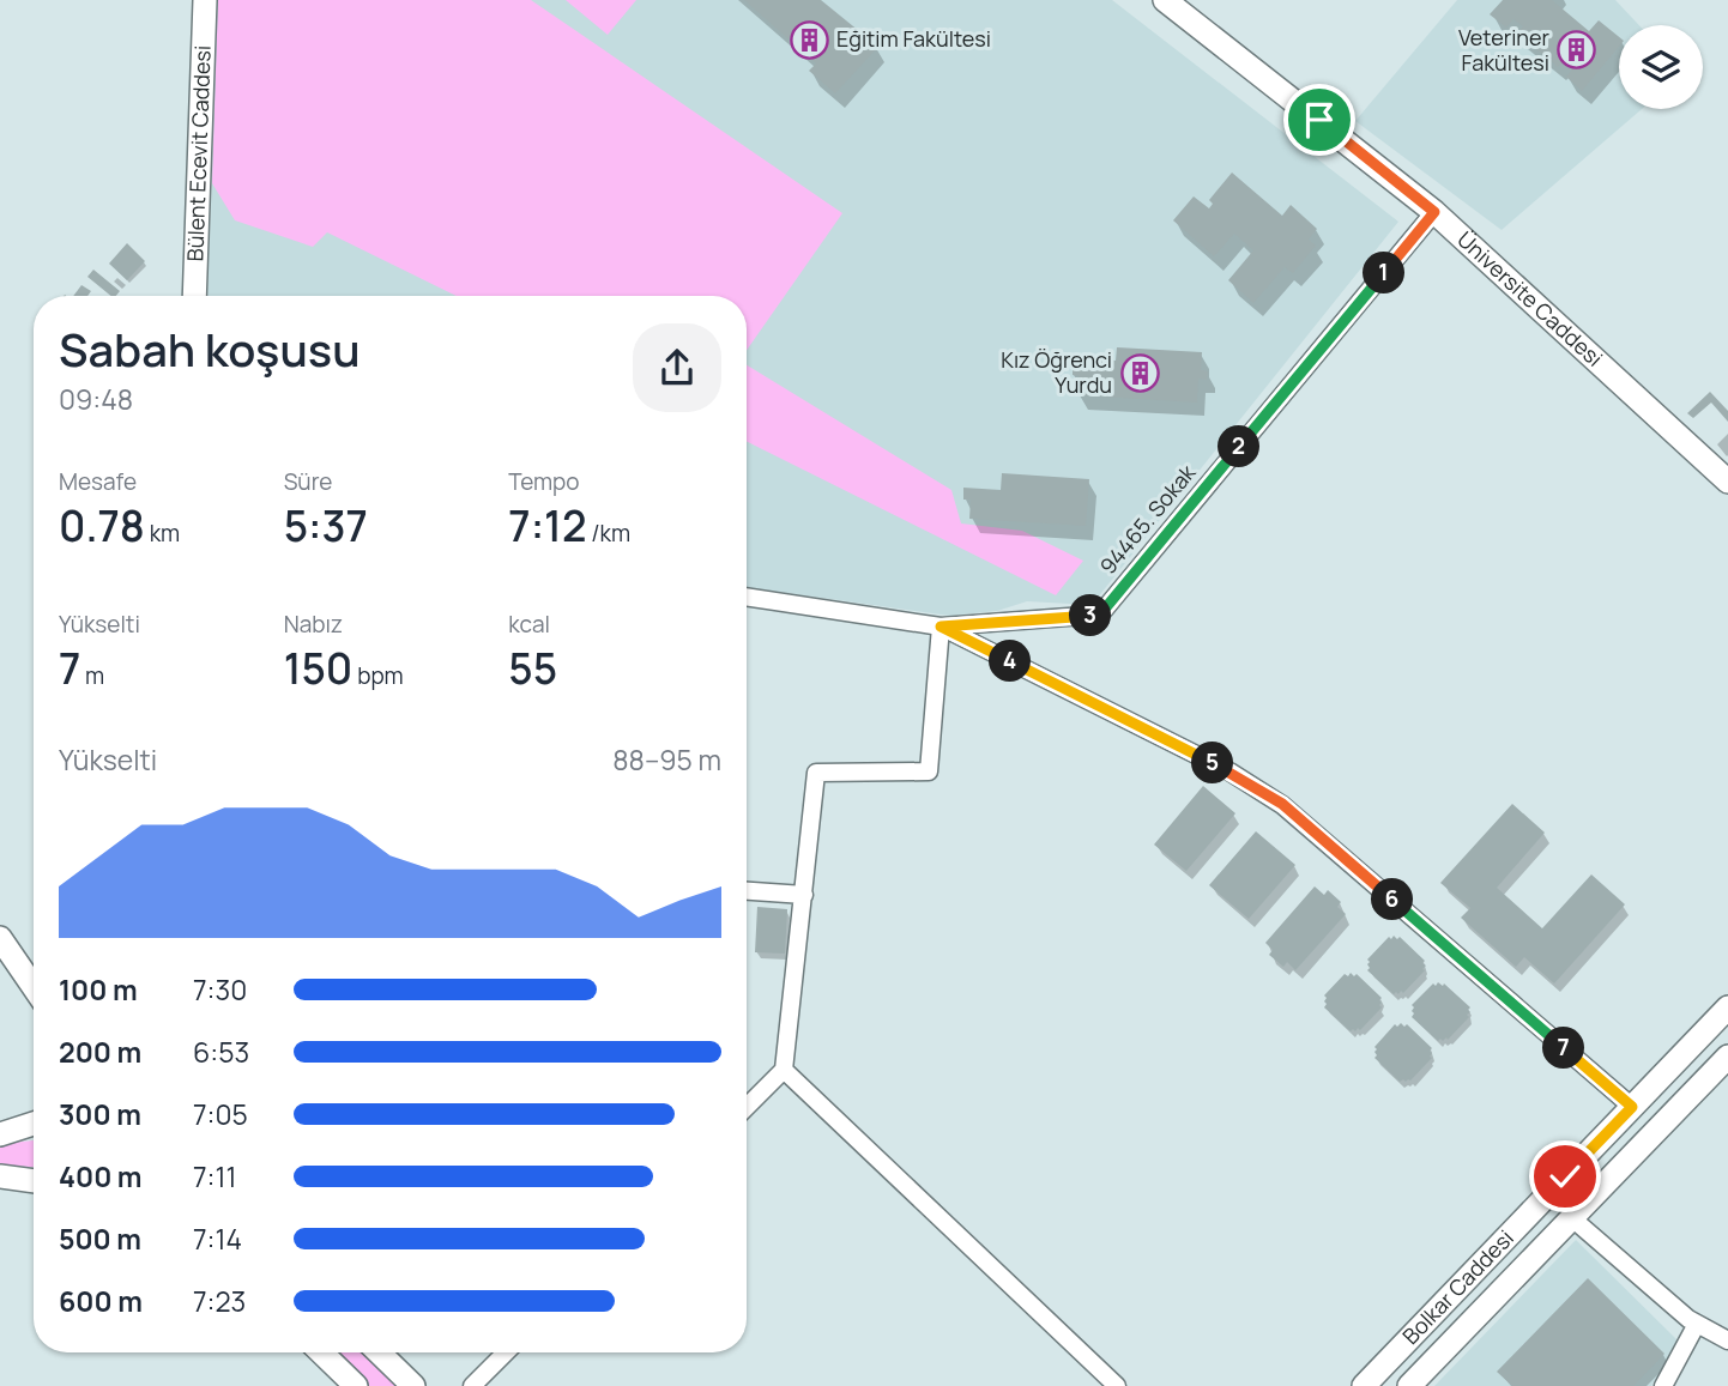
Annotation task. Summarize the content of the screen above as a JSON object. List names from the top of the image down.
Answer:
{
  "streets": {
    "main road": ["Bülent Ecevit Caddesi", "Üniversite Caddesi", "Bolkar Caddesi"],
    "street": ["94465. Sokak"]
  },
  "crossings": [
    ["Üniversite Caddesi", "94465. Sokak"]
  ],
  "places": {
    "building": ["Eğitim Fakültesi", "Veteriner Fakültesi", "Kız Öğrenci Yurdu"]
  },
  "page": {
    "pins": [
      "1",
      "2",
      "3",
      "4",
      "5",
      "6",
      "7"
    ],
    "heading": ["Sabah koşusu", "09:48"],
    "stats": [
      ["Mesafe", "0.78 km"],
      ["Süre", "5:37"],
      ["Tempo", "7:12 /km"],
      ["Yükselti", "7 m"],
      ["Nabız", "150 bpm"],
      ["kcal", "55"]
    ],
    "chart": ["Yükselti", "88–95 m"],
    "list": [
      {
        "name": "100 m",
        "note": "7:30"
      },
      {
        "name": "200 m",
        "note": "6:53"
      },
      {
        "name": "300 m",
        "note": "7:05"
      },
      {
        "name": "400 m",
        "note": "7:11"
      },
      {
        "name": "500 m",
        "note": "7:14"
      },
      {
        "name": "600 m",
        "note": "7:23"
      }
    ]
  }
}
